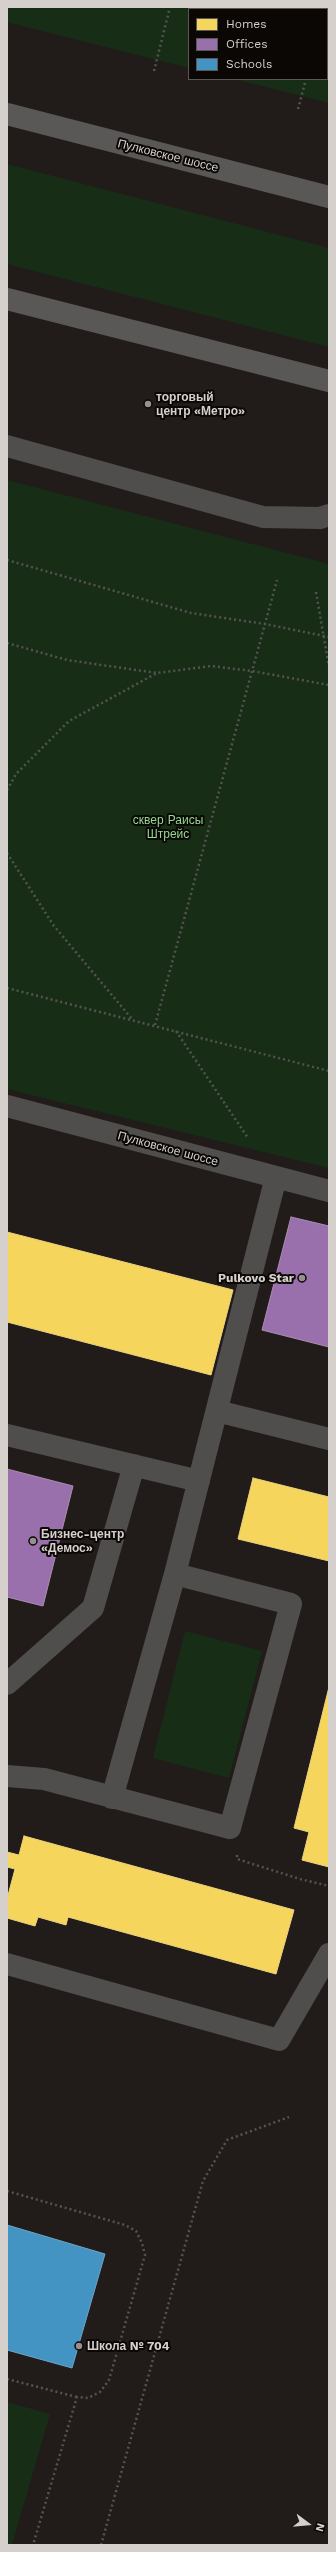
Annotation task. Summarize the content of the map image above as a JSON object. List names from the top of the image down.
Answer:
{
  "streets": {
    "main road": ["Пулковское шоссе"]
  },
  "parks": ["сквер Раисы Штрейс"],
  "places": [
    "торговый центр «Метро»",
    "Pulkovo Star",
    "Бизнес-центр «Демос»",
    "Школа № 704"
  ],
  "legend": ["Homes", "Offices", "Schools"],
  "north": "right"
}
